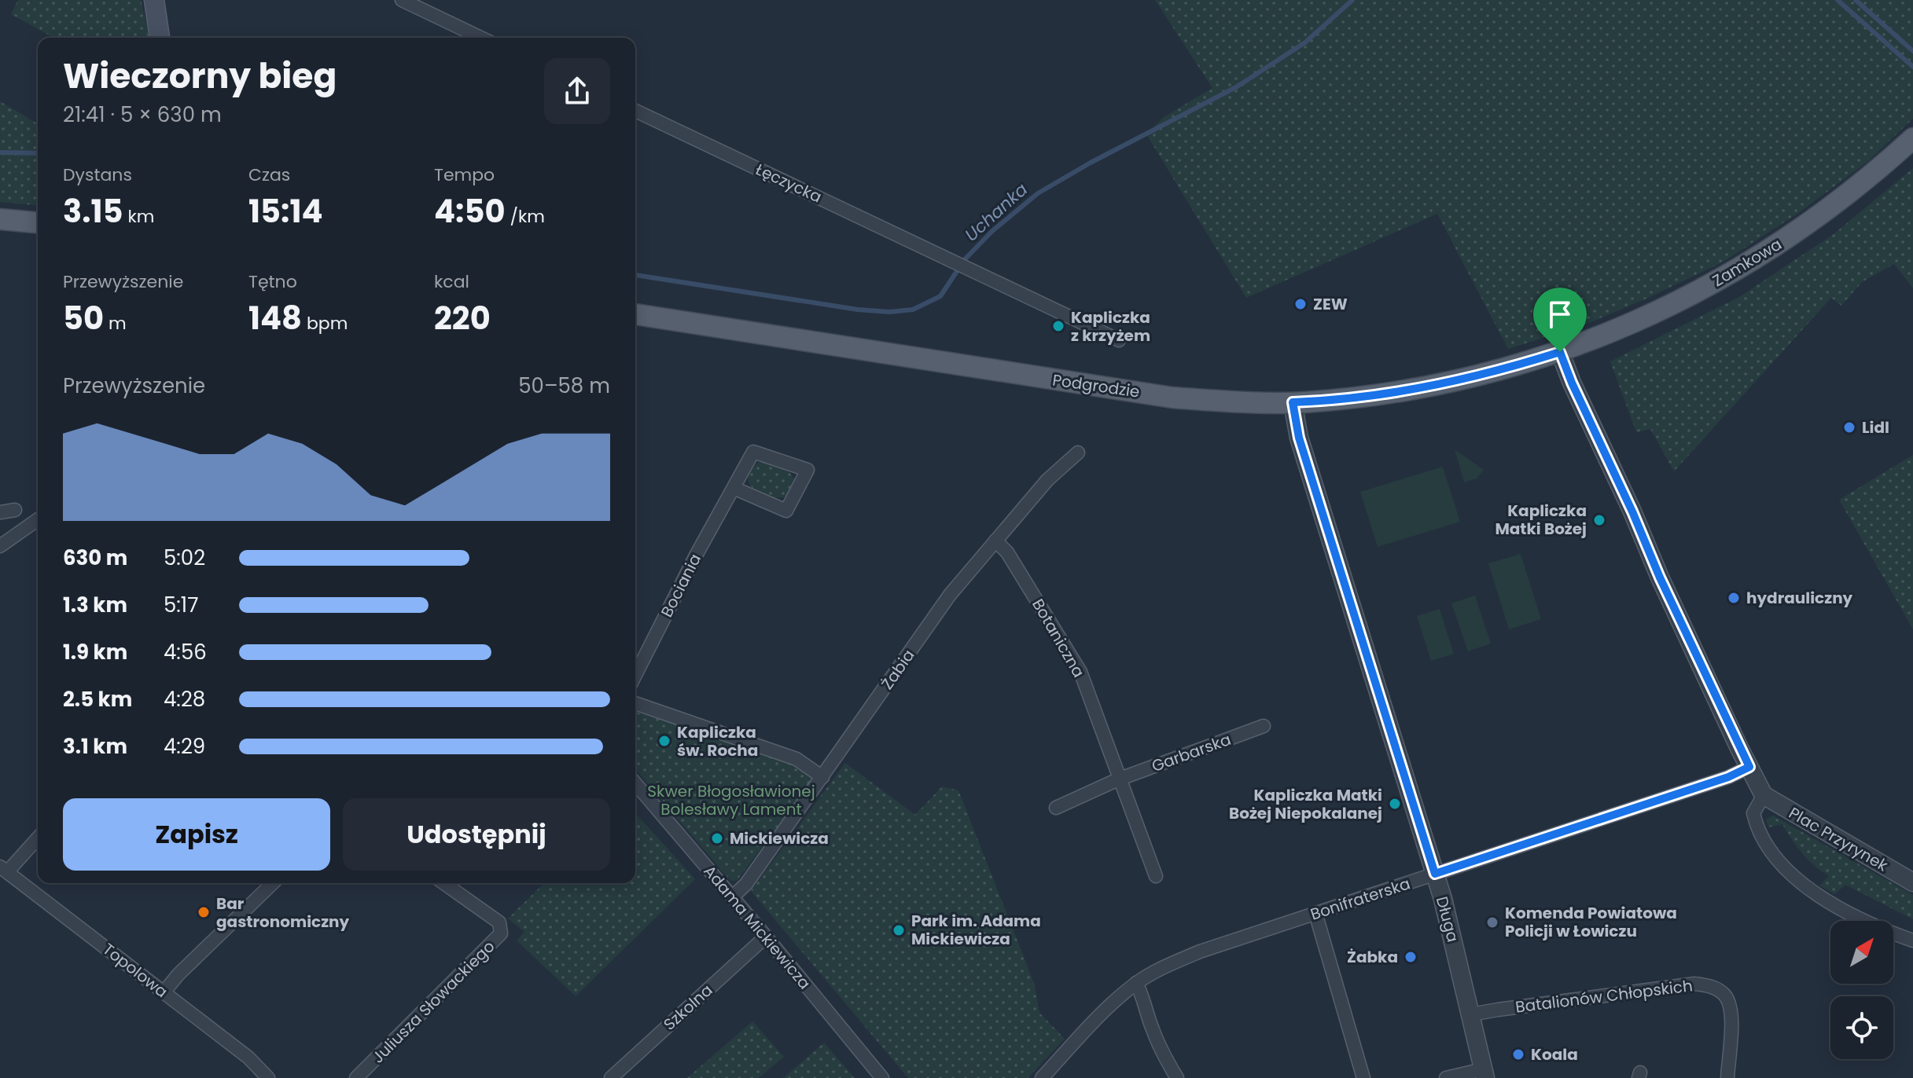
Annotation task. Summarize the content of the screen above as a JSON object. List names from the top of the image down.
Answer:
{
  "streets": {
    "main road": ["Zamkowa", "Podgrodzie"],
    "street": [
      "Łęczycka",
      "Bociania",
      "Botaniczna",
      "Żabia",
      "Garbarska",
      "Plac Przyrynek",
      "Bonifraterska",
      "Długa",
      "Adama Mickiewicza",
      "Topolowa",
      "Batalionów Chłopskich",
      "Juliusza Słowackiego",
      "Szkolna"
    ]
  },
  "crossings": [
    ["Zamkowa", "Podgrodzie"],
    ["Podgrodzie", "Długa"],
    ["Botaniczna", "Żabia"],
    ["Botaniczna", "Garbarska"],
    ["Żabia", "Adama Mickiewicza"],
    ["Bonifraterska", "Długa"],
    ["Długa", "Batalionów Chłopskich"],
    ["Adama Mickiewicza", "Szkolna"]
  ],
  "water": ["Uchanka"],
  "parks": ["Skwer Błogosławionej Bolesławy Lament"],
  "places": [
    "ZEW",
    "Kapliczka z krzyżem",
    "Lidl",
    "Kapliczka Matki Bożej",
    "hydrauliczny",
    "Kapliczka św. Rocha",
    "Kapliczka Matki Bożej Niepokalanej",
    "Mickiewicza",
    "Bar gastronomiczny",
    "Komenda Powiatowa Policji w Łowiczu",
    "Park im. Adama Mickiewicza",
    "Żabka",
    "Koala"
  ],
  "north": "top right",
  "page": {
    "heading": ["Wieczorny bieg", "21:41 · 5 × 630 m"],
    "stats": [
      ["Dystans", "3.15 km"],
      ["Czas", "15:14"],
      ["Tempo", "4:50 /km"],
      ["Przewyższenie", "50 m"],
      ["Tętno", "148 bpm"],
      ["kcal", "220"]
    ],
    "chart": ["Przewyższenie", "50–58 m"],
    "list": [
      {
        "name": "630 m",
        "note": "5:02"
      },
      {
        "name": "1.3 km",
        "note": "5:17"
      },
      {
        "name": "1.9 km",
        "note": "4:56"
      },
      {
        "name": "2.5 km",
        "note": "4:28"
      },
      {
        "name": "3.1 km",
        "note": "4:29"
      }
    ],
    "buttons": ["Zapisz", "Udostępnij"]
  }
}
